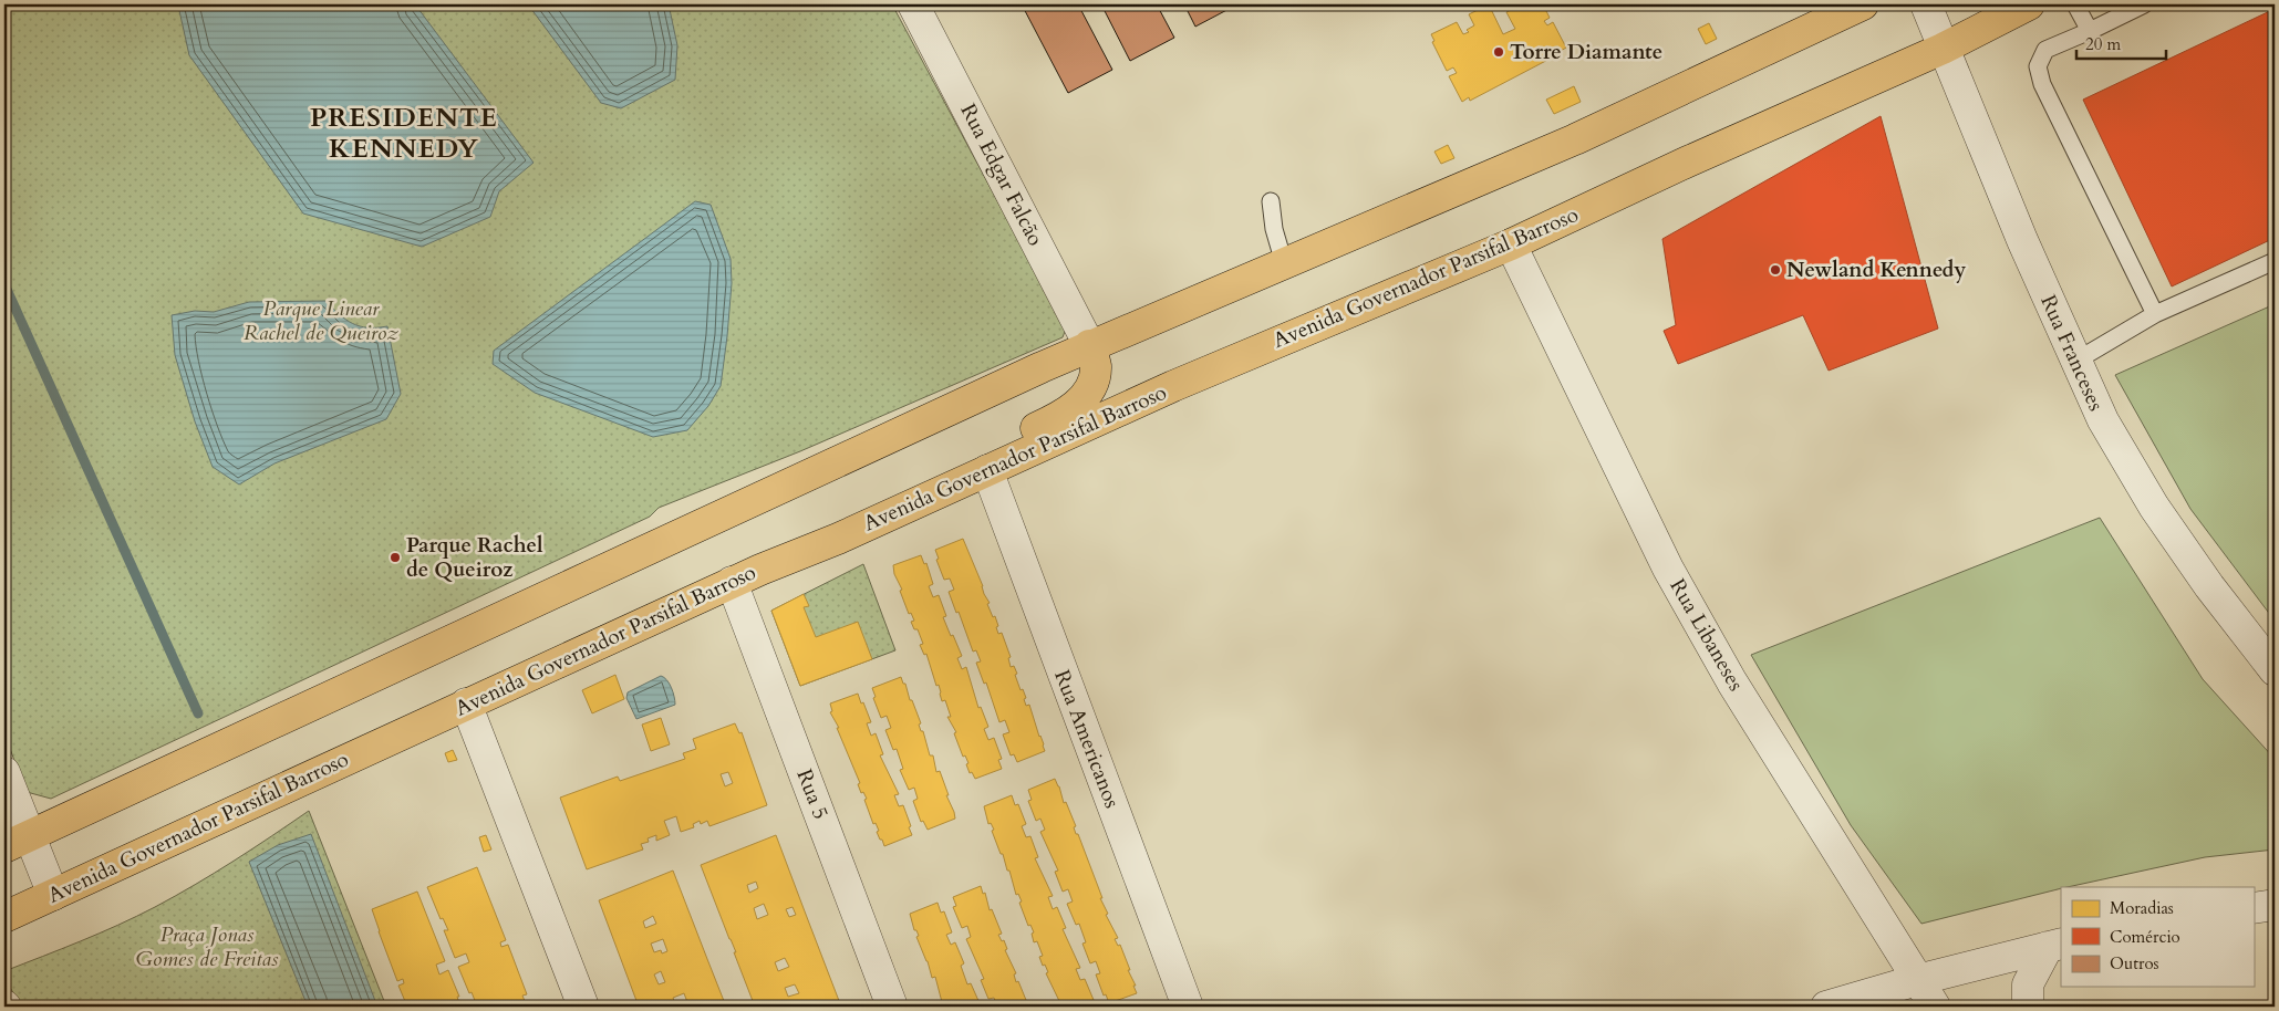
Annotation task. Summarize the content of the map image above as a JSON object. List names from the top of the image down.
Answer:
{
  "streets": {
    "main road": ["Avenida Governador Parsifal Barroso"],
    "street": [
      "Rua Edgar Falcão",
      "Rua Franceses",
      "Rua Libaneses",
      "Rua Americanos",
      "Rua 5"
    ]
  },
  "crossings": [
    ["Avenida Governador Parsifal Barroso", "Rua Franceses"],
    ["Avenida Governador Parsifal Barroso", "Rua Libaneses"],
    ["Avenida Governador Parsifal Barroso", "Rua Americanos"],
    ["Avenida Governador Parsifal Barroso", "Rua 5"]
  ],
  "districts": ["PRESIDENTE KENNEDY"],
  "parks": ["Parque Linear Rachel de Queiroz", "Praça Jonas Gomes de Freitas"],
  "places": ["Torre Diamante", "Newland Kennedy", "Parque Rachel de Queiroz"],
  "legend": ["Moradias", "Comércio", "Outros"],
  "scale_bar": "20 m"
}
